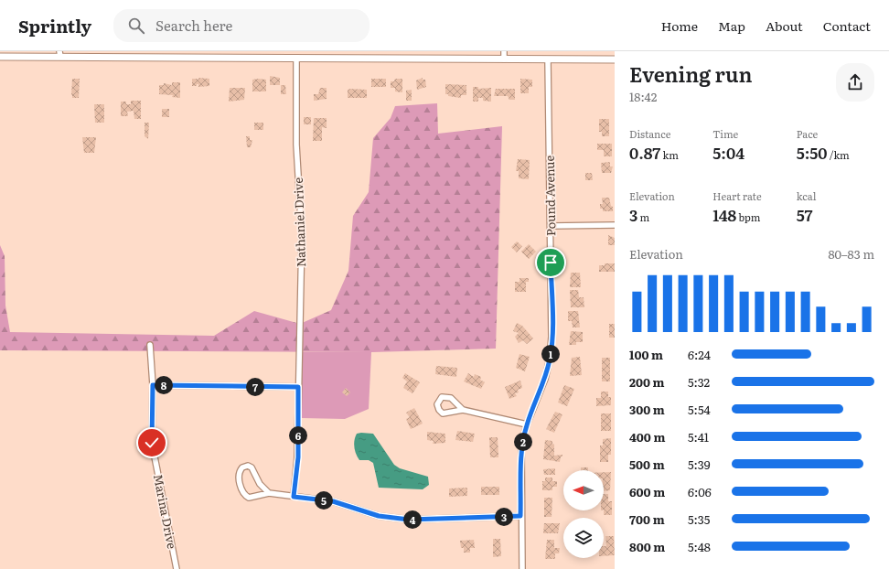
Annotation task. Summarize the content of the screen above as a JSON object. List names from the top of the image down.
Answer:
{
  "streets": {
    "street": ["Pound Avenue", "Nathaniel Drive", "Marina Drive"]
  },
  "north": "left",
  "page": {
    "header": "Sprintly",
    "search": "Search here",
    "nav": [
      "Home",
      "Map",
      "About",
      "Contact"
    ],
    "heading": ["Evening run", "18:42"],
    "stats": [
      ["Distance", "0.87 km"],
      ["Time", "5:04"],
      ["Pace", "5:50 /km"],
      ["Elevation", "3 m"],
      ["Heart rate", "148 bpm"],
      ["kcal", "57"]
    ],
    "chart": ["Elevation", "80–83 m"],
    "list": [
      {
        "name": "100 m",
        "note": "6:24"
      },
      {
        "name": "200 m",
        "note": "5:32"
      },
      {
        "name": "300 m",
        "note": "5:54"
      },
      {
        "name": "400 m",
        "note": "5:41"
      },
      {
        "name": "500 m",
        "note": "5:39"
      },
      {
        "name": "600 m",
        "note": "6:06"
      },
      {
        "name": "700 m",
        "note": "5:35"
      },
      {
        "name": "800 m",
        "note": "5:48"
      }
    ],
    "pins": [
      "1",
      "8",
      "7",
      "6",
      "2",
      "5",
      "3",
      "4"
    ]
  }
}
